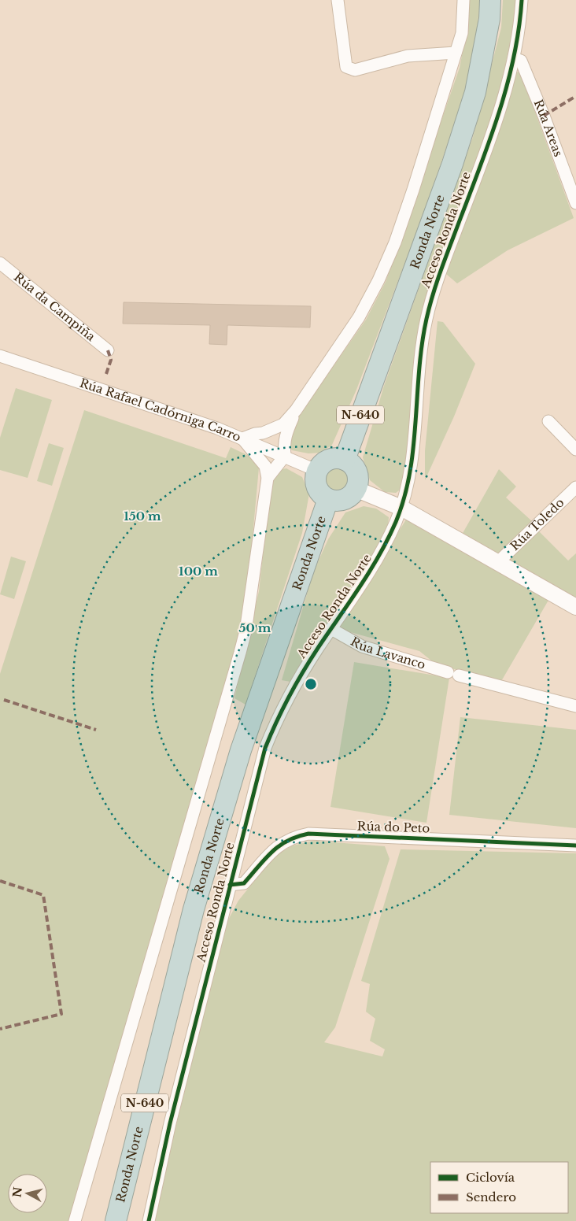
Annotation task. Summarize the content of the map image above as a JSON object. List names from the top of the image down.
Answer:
{
  "streets": {
    "highway": ["Ronda Norte", "N-640"],
    "street": [
      "Rúa Areas",
      "Acceso Ronda Norte",
      "Rúa da Campiña",
      "Rúa Rafael Cadórniga Carro",
      "Rúa Toledo",
      "Rúa Lavanco",
      "Rúa do Peto"
    ]
  },
  "crossings": [
    ["Rúa Areas", "Acceso Ronda Norte"],
    ["Acceso Ronda Norte", "Rúa Lavanco"],
    ["Acceso Ronda Norte", "Rúa do Peto"],
    ["Ronda Norte", "Rúa Rafael Cadórniga Carro"]
  ],
  "legend": ["Ciclovía", "Sendero"],
  "north": "left",
  "rings": ["150 m", "100 m", "50 m"]
}
